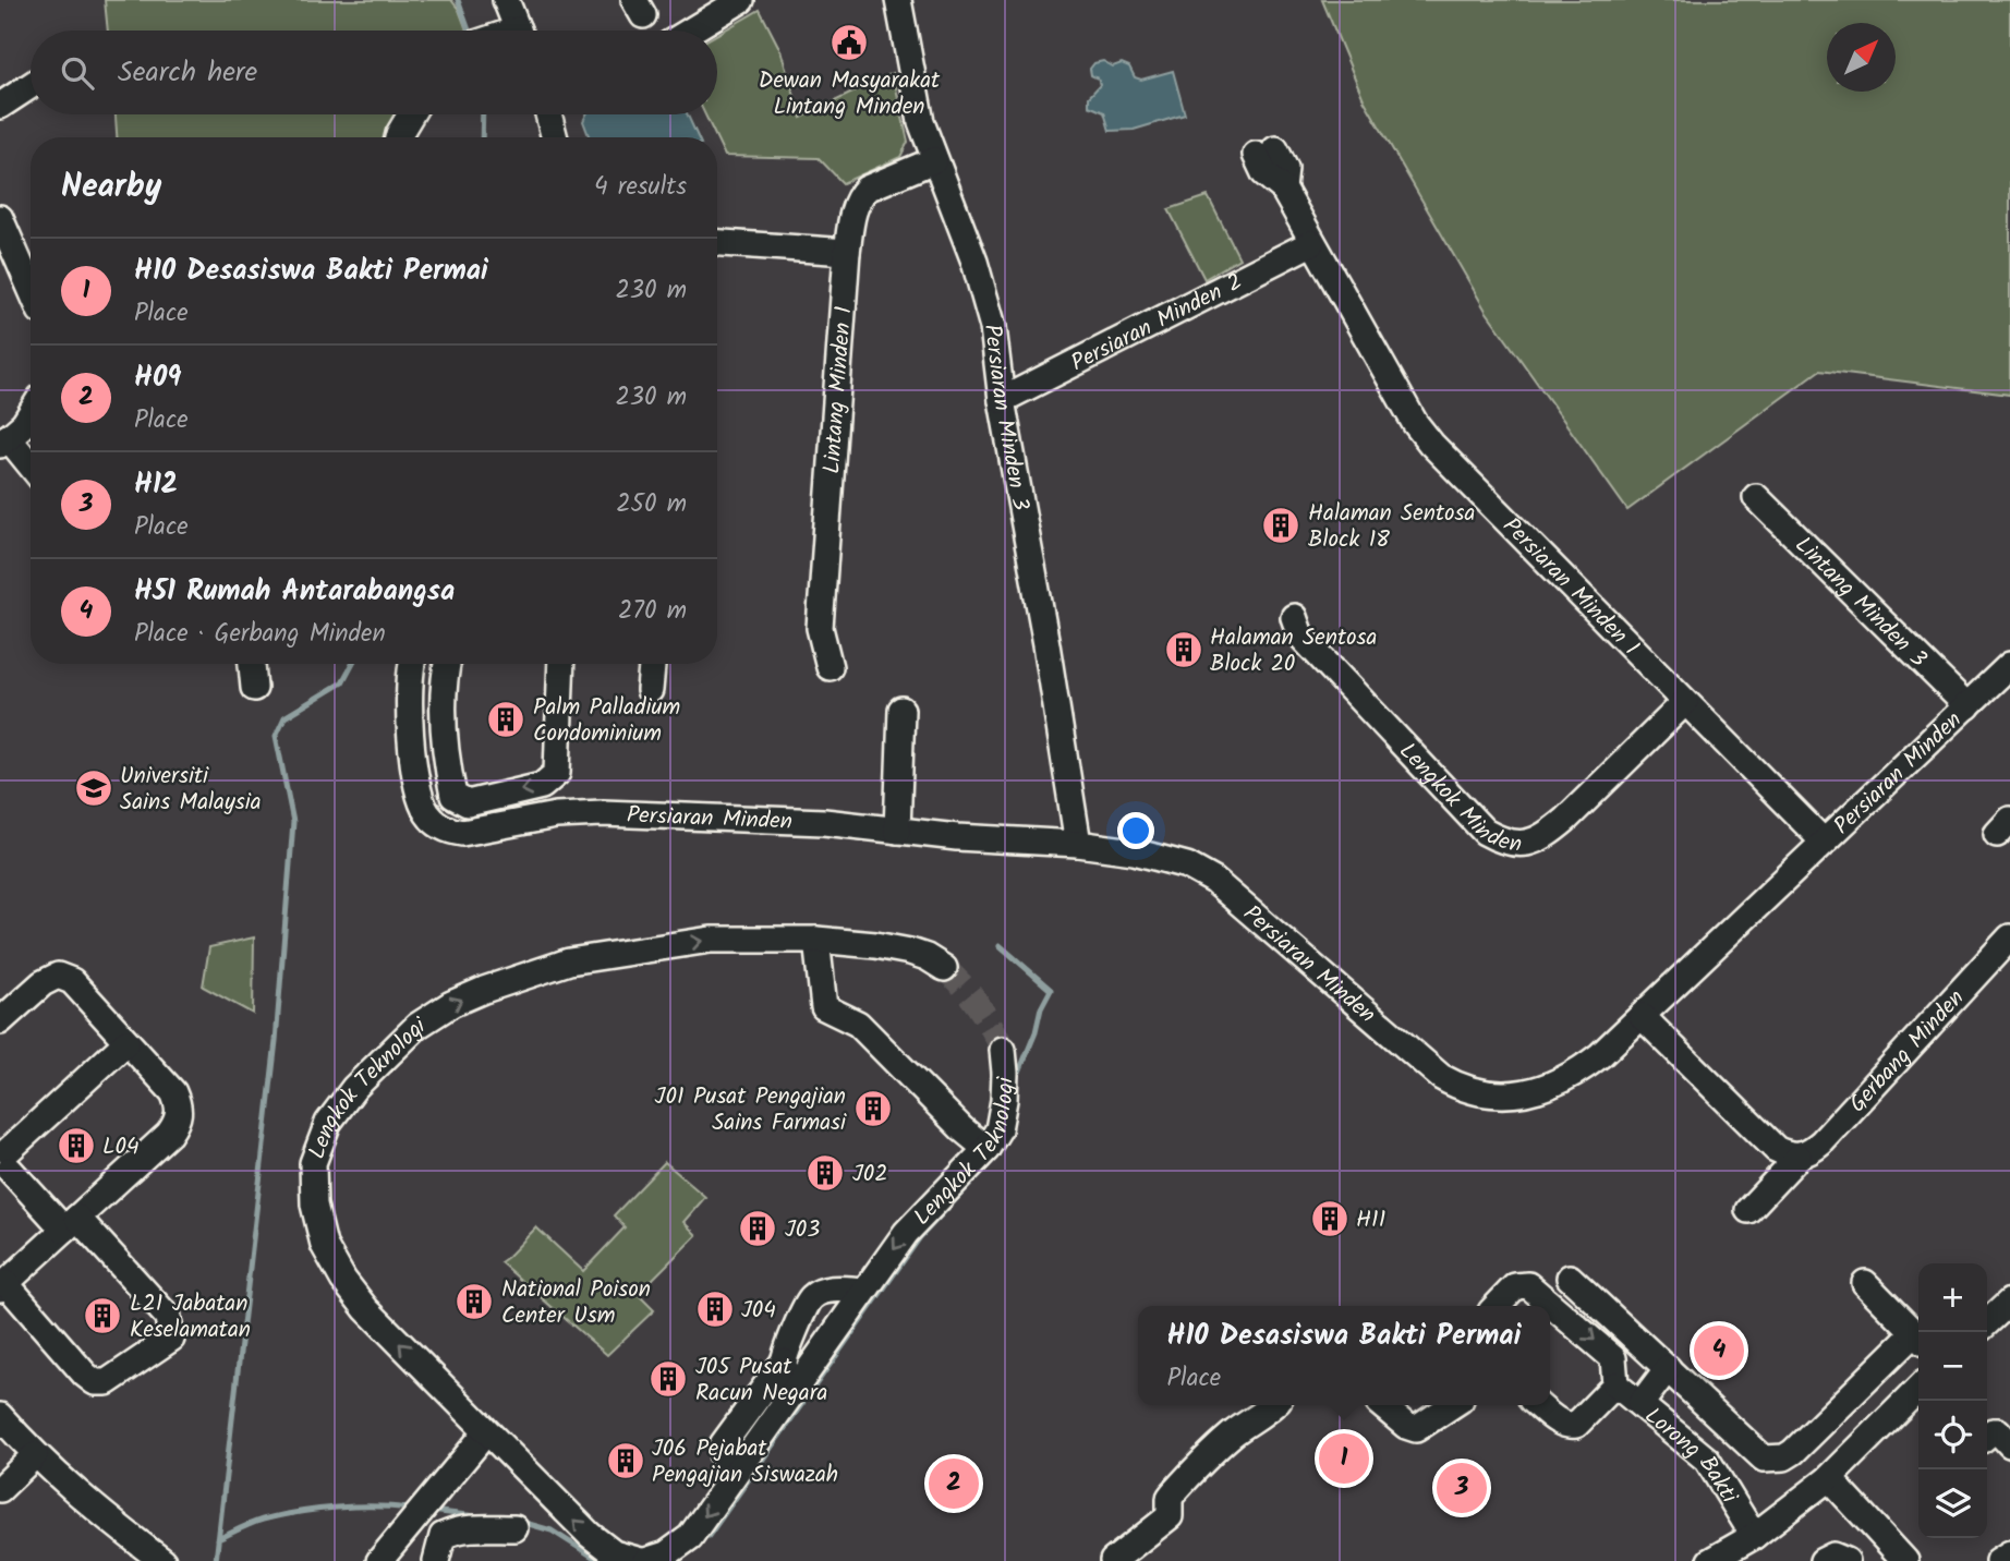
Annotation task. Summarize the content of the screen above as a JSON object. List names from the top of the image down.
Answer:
{
  "streets": {
    "street": [
      "Persiaran Minden 2",
      "Lintang Minden 1",
      "Persiaran Minden 3",
      "Persiaran Minden 1",
      "Lintang Minden 3",
      "Persiaran Minden",
      "Lengkok Minden",
      "Gerbang Minden",
      "Lengkok Teknologi",
      "Lorong Bakti"
    ]
  },
  "crossings": [
    ["Persiaran Minden 2", "Persiaran Minden 3"],
    ["Persiaran Minden 2", "Persiaran Minden 1"],
    ["Lintang Minden 1", "Persiaran Minden 3"],
    ["Persiaran Minden 3", "Persiaran Minden"],
    ["Persiaran Minden 1", "Persiaran Minden"],
    ["Persiaran Minden 1", "Lengkok Minden"],
    ["Lintang Minden 3", "Persiaran Minden"]
  ],
  "places": {
    "public building": ["Dewan Masyarakat Lintang Minden"],
    "building": [
      "Halaman Sentosa Block 18",
      "Halaman Sentosa Block 20",
      "Palm Palladium Condominium",
      "J01 Pusat Pengajian Sains Farmasi",
      "L04",
      "J02",
      "H11",
      "J03",
      "National Poison Center Usm",
      "J04",
      "L21 Jabatan Keselamatan",
      "J05 Pusat Racun Negara",
      "J06 Pejabat Pengajian Siswazah"
    ],
    "school or university": ["Universiti Sains Malaysia"]
  },
  "north": "top right",
  "page": {
    "search": "Search here",
    "heading": ["Nearby", "4 results"],
    "list": [
      {
        "mark": "1",
        "name": "H10 Desasiswa Bakti Permai",
        "note": "Place",
        "value": "230 m"
      },
      {
        "mark": "2",
        "name": "H09",
        "note": "Place",
        "value": "230 m"
      },
      {
        "mark": "3",
        "name": "H12",
        "note": "Place",
        "value": "250 m"
      },
      {
        "mark": "4",
        "name": "H51 Rumah Antarabangsa",
        "note": "Place · Gerbang Minden",
        "value": "270 m"
      }
    ],
    "map_buttons": ["+", "−"],
    "popup": ["H10 Desasiswa Bakti Permai", "Place"],
    "pins": [
      "4",
      "1",
      "2",
      "3"
    ]
  }
}
